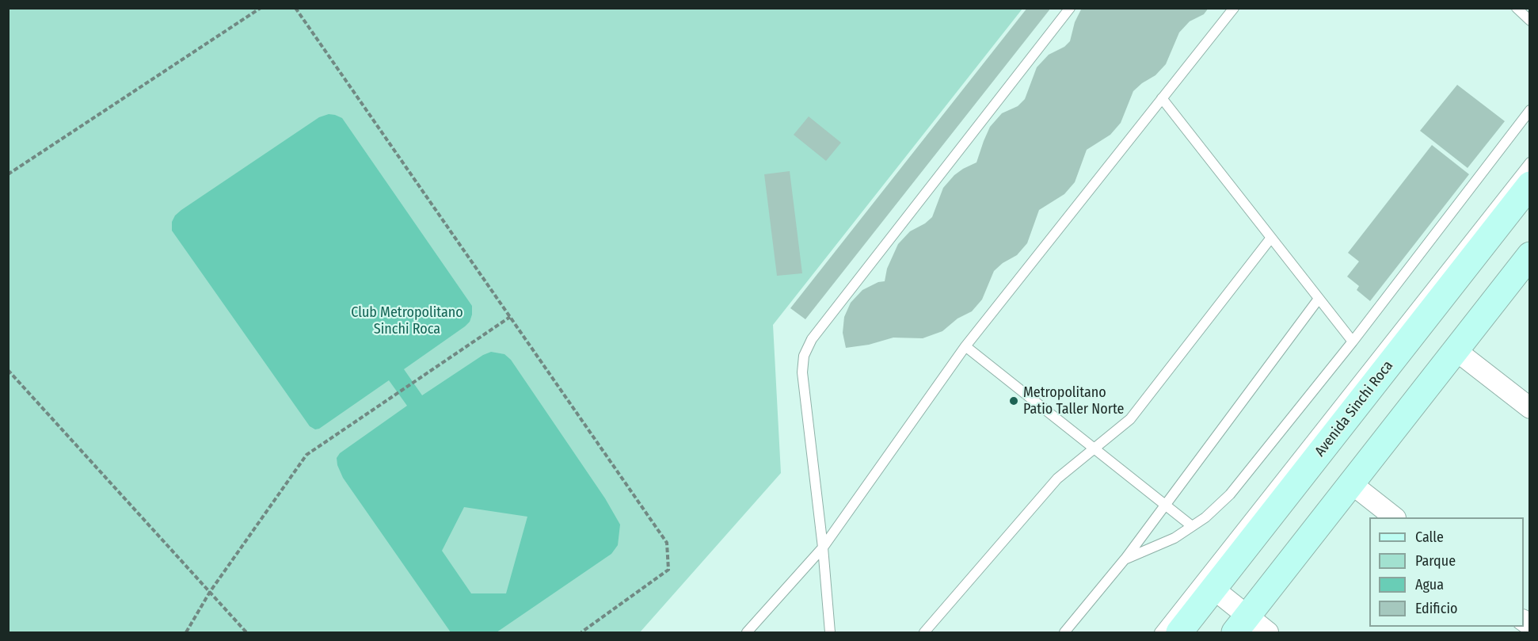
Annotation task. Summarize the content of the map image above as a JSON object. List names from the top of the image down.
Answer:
{
  "streets": {
    "main road": ["Avenida Sinchi Roca"]
  },
  "parks": ["Club Metropolitano Sinchi Roca"],
  "places": ["Metropolitano Patio Taller Norte"],
  "legend": [
    "Calle",
    "Parque",
    "Agua",
    "Edificio"
  ]
}
